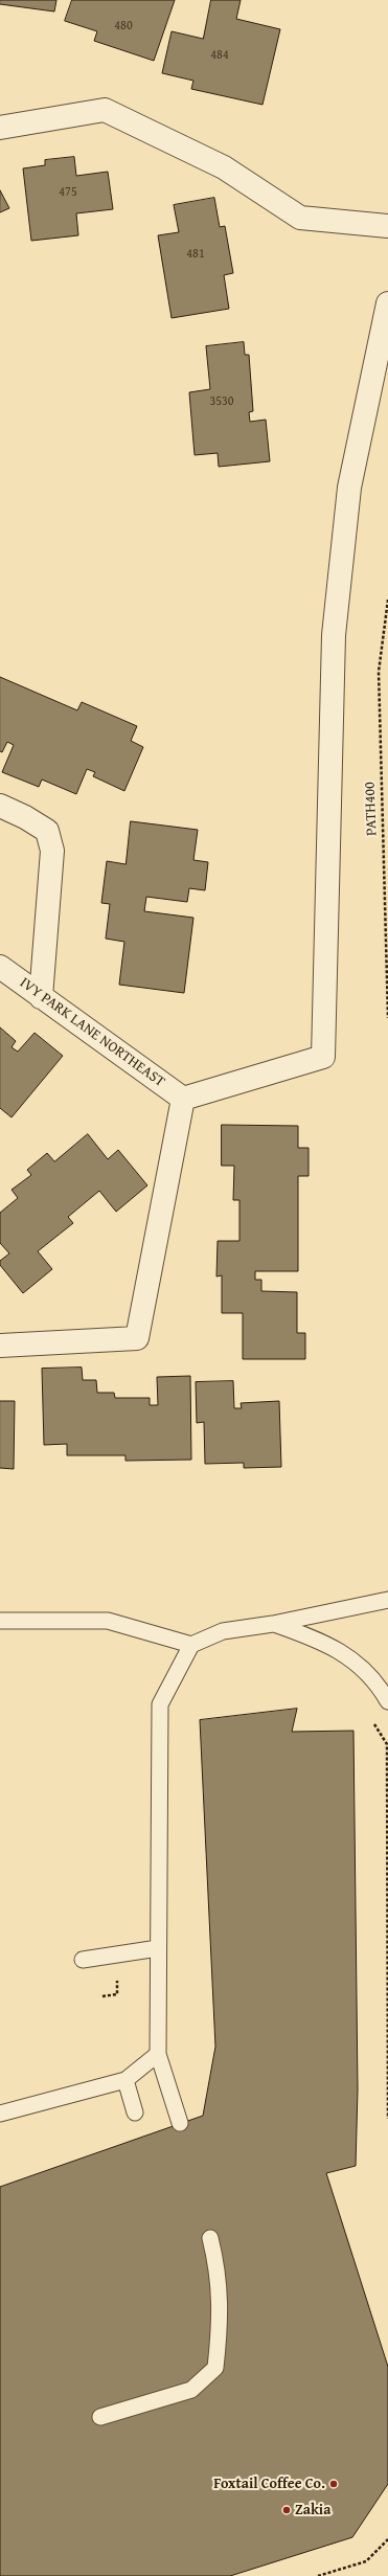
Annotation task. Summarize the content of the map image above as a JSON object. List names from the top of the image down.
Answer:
{
  "streets": {
    "street": ["IVY PARK LANE NORTHEAST"],
    "path": ["PATH400"]
  },
  "places": ["Foxtail Coffee Co.", "Zakia"],
  "house_numbers": [
    "480",
    "484",
    "475",
    "481",
    "3530"
  ]
}
